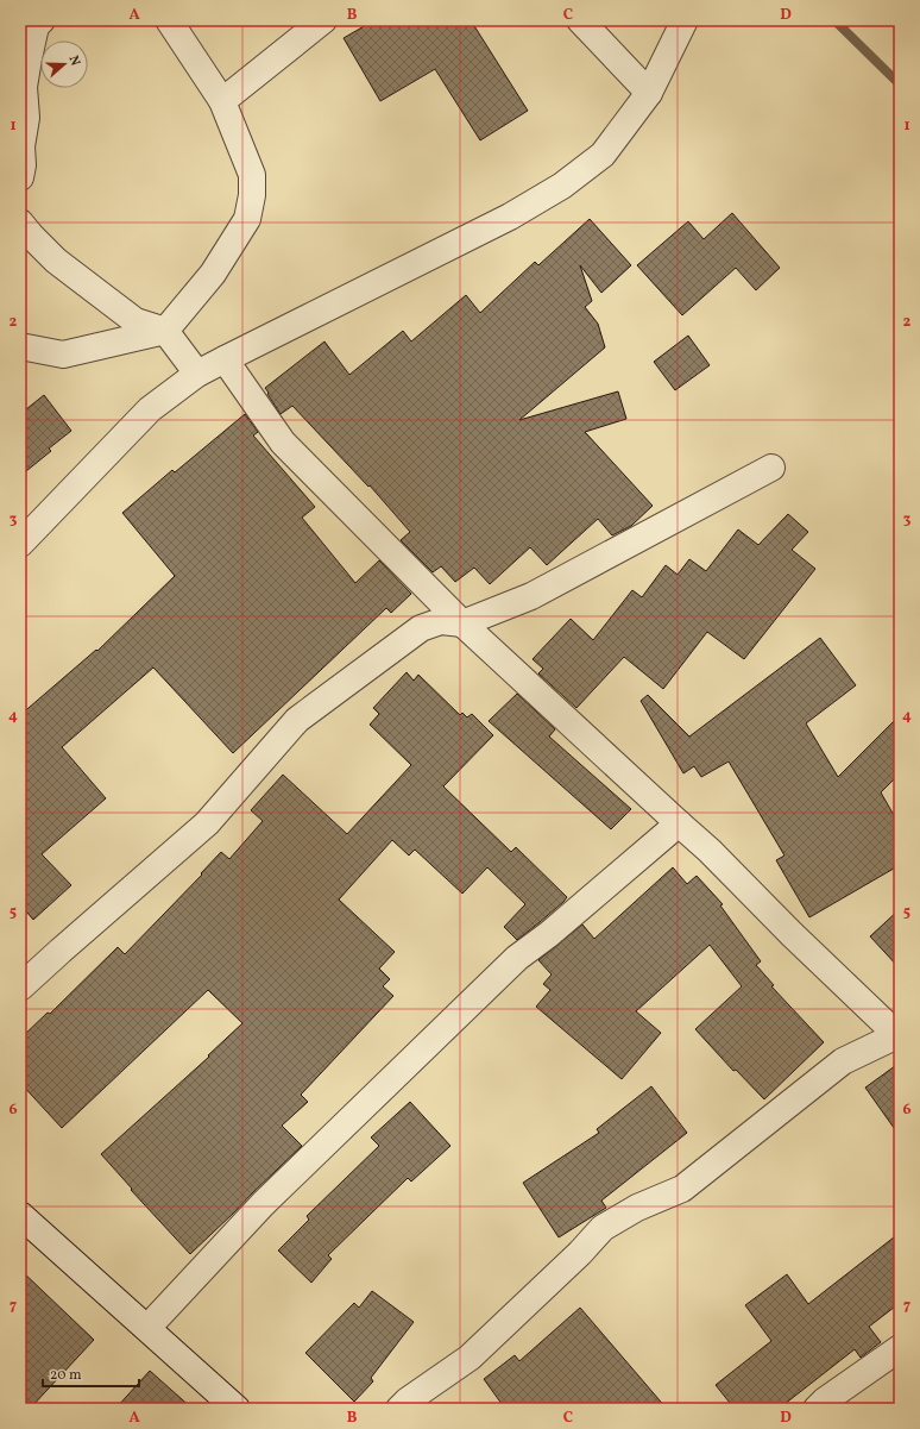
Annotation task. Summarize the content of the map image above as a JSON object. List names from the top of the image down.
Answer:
{
  "scale_bar": "20 m",
  "north": "right",
  "grid": {
    "columns": [
      "A",
      "B",
      "C",
      "D"
    ],
    "rows": [
      "1",
      "2",
      "3",
      "4",
      "5",
      "6",
      "7"
    ]
  }
}
